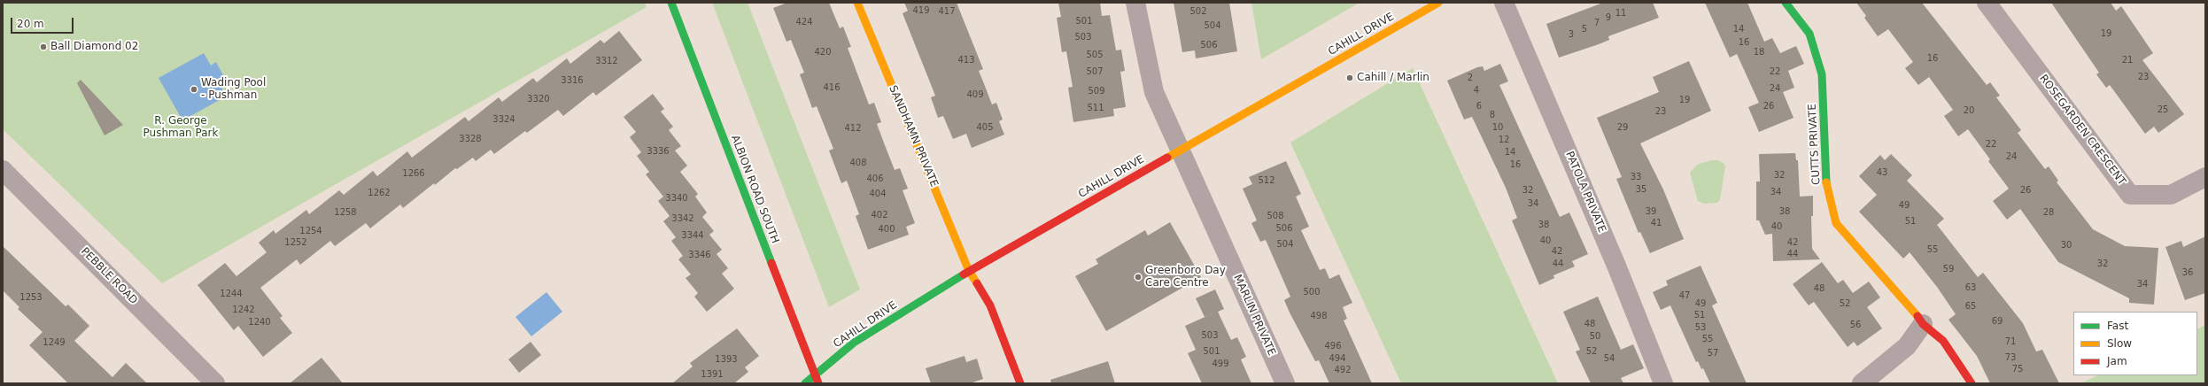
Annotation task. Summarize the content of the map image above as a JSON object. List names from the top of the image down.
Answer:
{
  "streets": {
    "street": [
      "CAHILL DRIVE",
      "ROSEGARDEN CRESCENT",
      "SANDHAMN PRIVATE",
      "CUTTS PRIVATE",
      "ALBION ROAD SOUTH",
      "PATOLA PRIVATE",
      "PEBBLE ROAD",
      "MARLIN PRIVATE"
    ]
  },
  "crossings": [
    ["CAHILL DRIVE", "SANDHAMN PRIVATE"],
    ["CAHILL DRIVE", "ALBION ROAD SOUTH"],
    ["CAHILL DRIVE", "MARLIN PRIVATE"]
  ],
  "parks": ["R. George Pushman Park"],
  "places": [
    "Ball Diamond 02",
    "Cahill / Marlin",
    "Wading Pool - Pushman",
    "Greenboro Day Care Centre"
  ],
  "house_numbers": [
    "419",
    "417",
    "502",
    "11",
    "9",
    "501",
    "424",
    "7",
    "504",
    "5",
    "14",
    "19",
    "3",
    "503",
    "16",
    "506",
    "420",
    "18",
    "505",
    "16",
    "413",
    "21",
    "3312",
    "507",
    "22",
    "23",
    "2",
    "3316",
    "416",
    "24",
    "4",
    "509",
    "409",
    "3320",
    "19",
    "6",
    "26",
    "511",
    "25",
    "20",
    "23",
    "8",
    "3324",
    "405",
    "10",
    "29",
    "412",
    "3328",
    "12",
    "22",
    "3336",
    "14",
    "24",
    "408",
    "16",
    "43",
    "1266",
    "32",
    "33",
    "406",
    "512",
    "35",
    "32",
    "26",
    "34",
    "1262",
    "404",
    "3340",
    "34",
    "49",
    "39",
    "38",
    "1258",
    "28",
    "402",
    "508",
    "3342",
    "51",
    "41",
    "38",
    "40",
    "506",
    "400",
    "1254",
    "3344",
    "40",
    "1252",
    "42",
    "504",
    "30",
    "55",
    "42",
    "44",
    "3346",
    "44",
    "32",
    "59",
    "36",
    "34",
    "63",
    "48",
    "500",
    "1244",
    "47",
    "1253",
    "49",
    "52",
    "65",
    "1242",
    "51",
    "498",
    "69",
    "1240",
    "48",
    "56",
    "53",
    "503",
    "50",
    "55",
    "71",
    "1249",
    "496",
    "501",
    "52",
    "57",
    "73",
    "494",
    "54",
    "1393",
    "499",
    "75",
    "492",
    "1391"
  ],
  "legend": ["Fast", "Slow", "Jam"],
  "scale_bar": "20 m"
}
